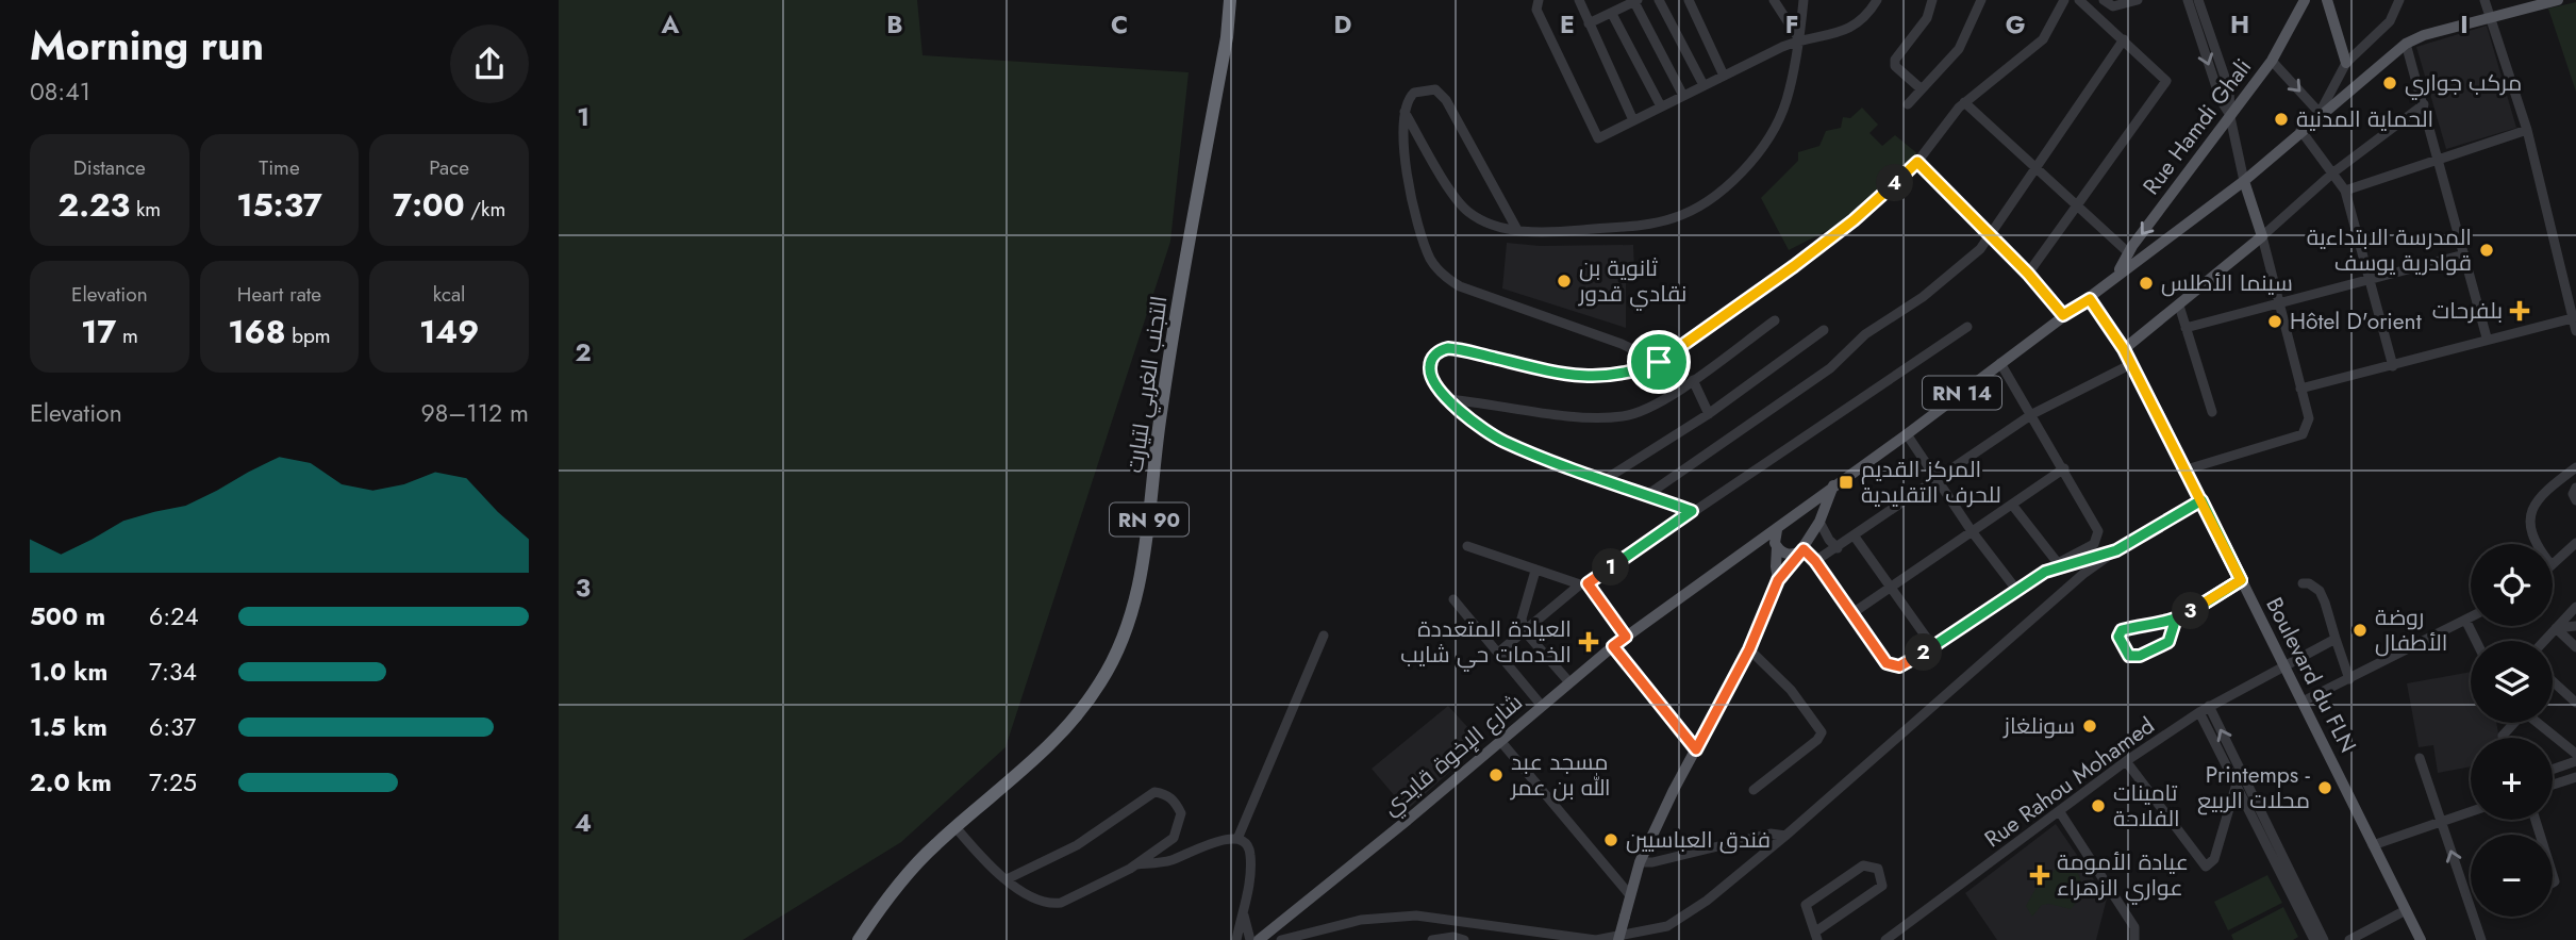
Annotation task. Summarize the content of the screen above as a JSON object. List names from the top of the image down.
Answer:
{
  "streets": {
    "highway": ["التجنب الغربي لتيارت", "RN 90"],
    "main road": [
      "Rue Hamdi Ghali",
      "RN 14",
      "Boulevard du FLN",
      "شارع الإخوة قايدي"
    ],
    "street": ["Rue Rahou Mohamed"]
  },
  "crossings": [
    ["Rue Hamdi Ghali", "RN 14"],
    ["RN 14", "Boulevard du FLN"],
    ["RN 14", "شارع الإخوة قايدي"],
    ["Boulevard du FLN", "Rue Rahou Mohamed"]
  ],
  "places": {
    "other": [
      "مركب جواري",
      "الحماية المدنية",
      "المدرسة الابتداءية قوادرية يوسف",
      "ثانوية بن نقادي قدور",
      "سينما الأطلس",
      "Hôtel D'orient",
      "روضة الأطفال",
      "سونلغاز",
      "مسجد عبد الله بن عمر",
      "Printemps - محلات الربيع",
      "تامينات الفلاحة",
      "فندق العباسيين"
    ],
    "health": ["بلفرحات", "العيادة المتعددة الخدمات حي شايب", "عيادة الأمومة عواري الزهراء"],
    "transit": ["المركز القديم للحرف التقليدية"]
  },
  "page": {
    "heading": ["Morning run", "08:41"],
    "stats": [
      ["Distance", "2.23 km"],
      ["Time", "15:37"],
      ["Pace", "7:00 /km"],
      ["Elevation", "17 m"],
      ["Heart rate", "168 bpm"],
      ["kcal", "149"]
    ],
    "pins": [
      "4",
      "1",
      "3",
      "2"
    ],
    "chart": ["Elevation", "98–112 m"],
    "map_buttons": ["+", "−"],
    "list": [
      {
        "name": "500 m",
        "note": "6:24"
      },
      {
        "name": "1.0 km",
        "note": "7:34"
      },
      {
        "name": "1.5 km",
        "note": "6:37"
      },
      {
        "name": "2.0 km",
        "note": "7:25"
      }
    ]
  },
  "grid": {
    "columns": [
      "A",
      "B",
      "C",
      "D",
      "E",
      "F",
      "G",
      "H",
      "I"
    ],
    "rows": [
      "1",
      "2",
      "3",
      "4"
    ]
  }
}
